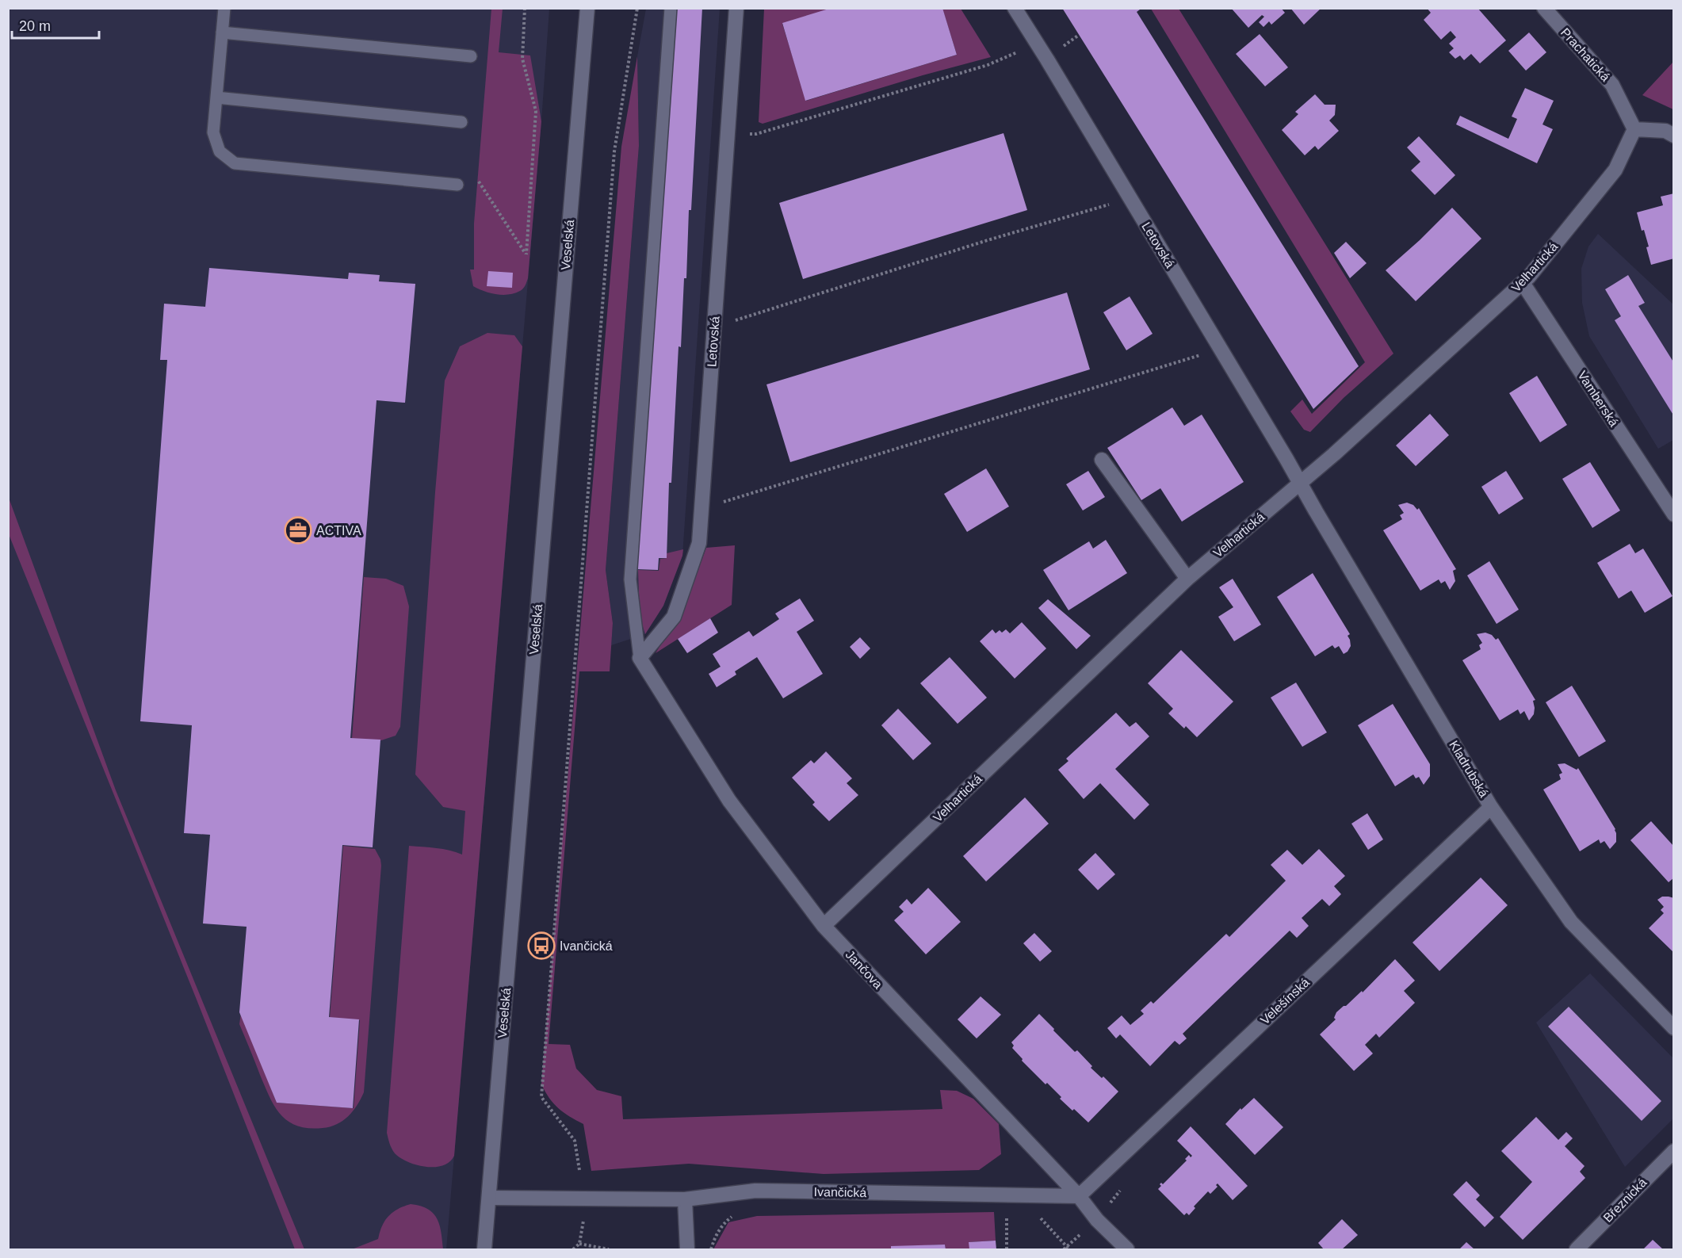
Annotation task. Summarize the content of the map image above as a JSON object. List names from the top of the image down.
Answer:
{
  "streets": {
    "street": [
      "Prachatická",
      "Veselská",
      "Letovská",
      "Velhartická",
      "Vamberská",
      "Kladrubská",
      "Jančova",
      "Velešínská",
      "Ivančická",
      "Březnická"
    ]
  },
  "crossings": [
    ["Prachatická", "Velhartická"],
    ["Veselská", "Ivančická"],
    ["Letovská", "Velhartická"],
    ["Letovská", "Kladrubská"],
    ["Letovská", "Jančova"],
    ["Velhartická", "Vamberská"],
    ["Velhartická", "Kladrubská"],
    ["Velhartická", "Jančova"],
    ["Kladrubská", "Velešínská"],
    ["Jančova", "Velešínská"],
    ["Jančova", "Ivančická"],
    ["Velešínská", "Ivančická"]
  ],
  "places": {
    "office": ["ACTIVA"],
    "bus stop": ["Ivančická"]
  },
  "scale_bar": "20 m"
}
